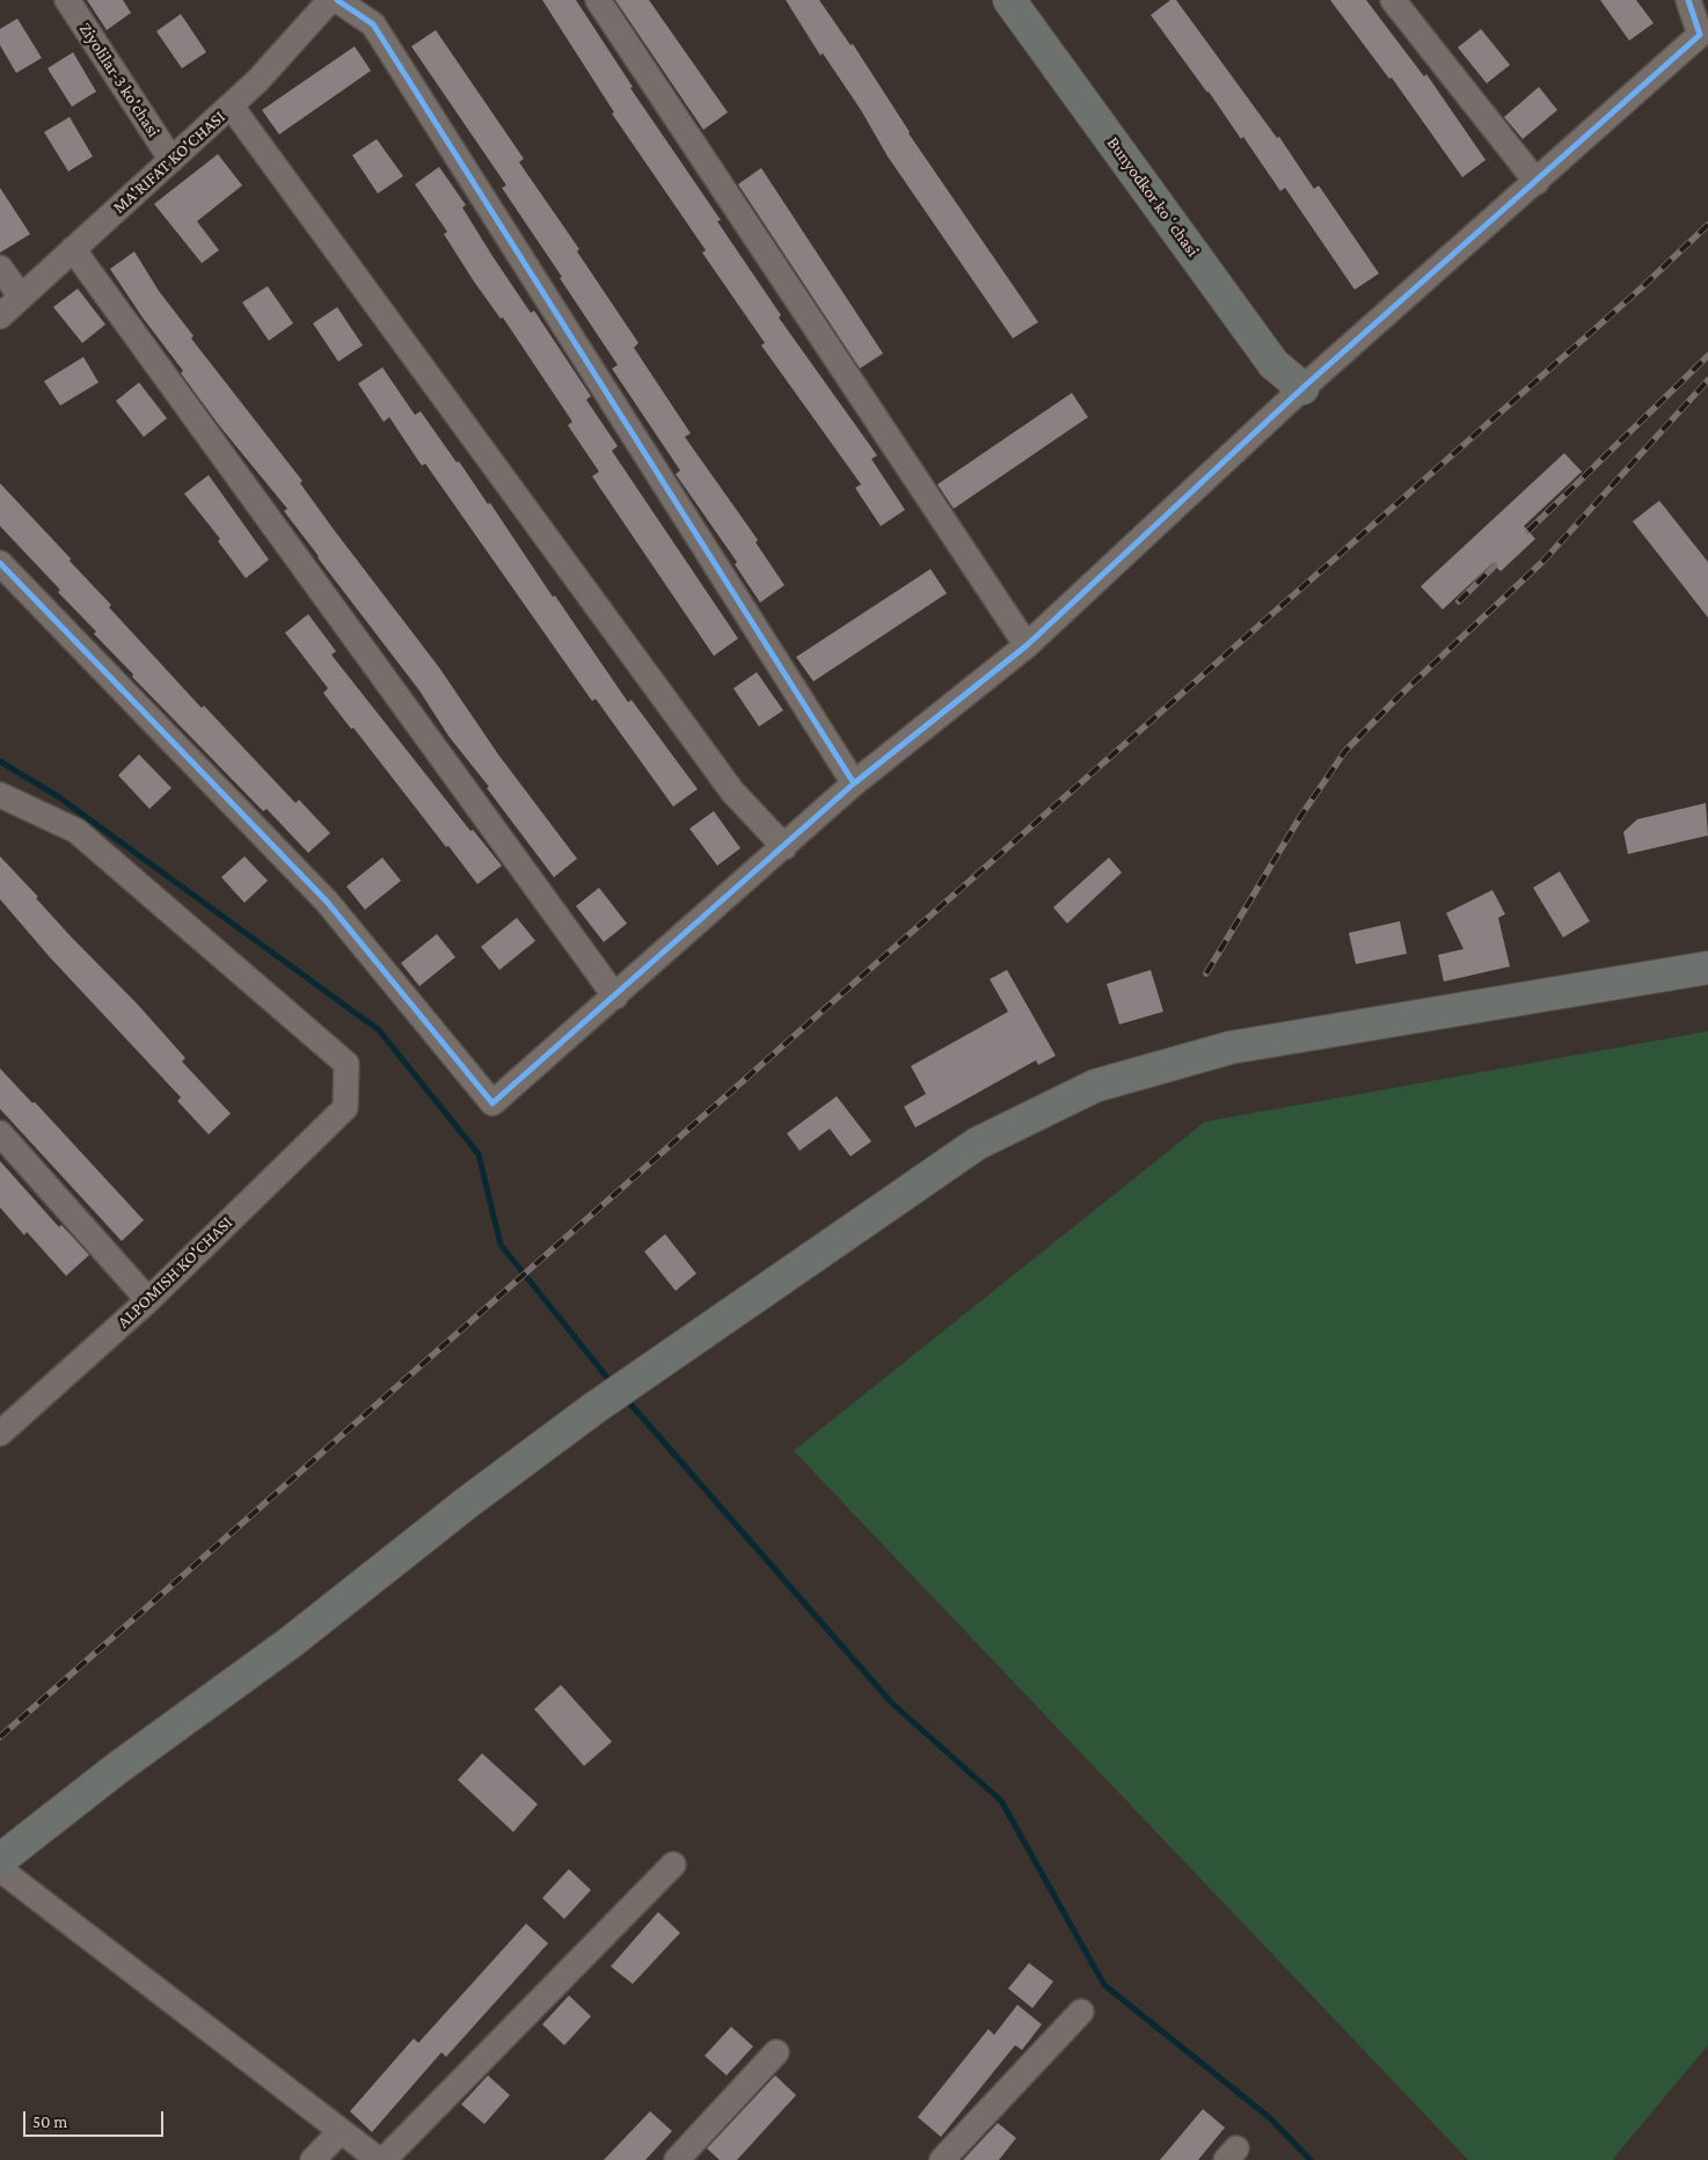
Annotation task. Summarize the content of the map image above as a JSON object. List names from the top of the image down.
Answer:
{
  "streets": {
    "main road": ["Bunyodkor koʻchasi"],
    "street": ["Ziyolilar-3 ko'chasi", "MA'RIFAT KO'CHASI", "ALPOMISH KO'CHASI"]
  },
  "crossings": [
    ["Ziyolilar-3 ko'chasi", "MA'RIFAT KO'CHASI"]
  ],
  "scale_bar": "50 m"
}
